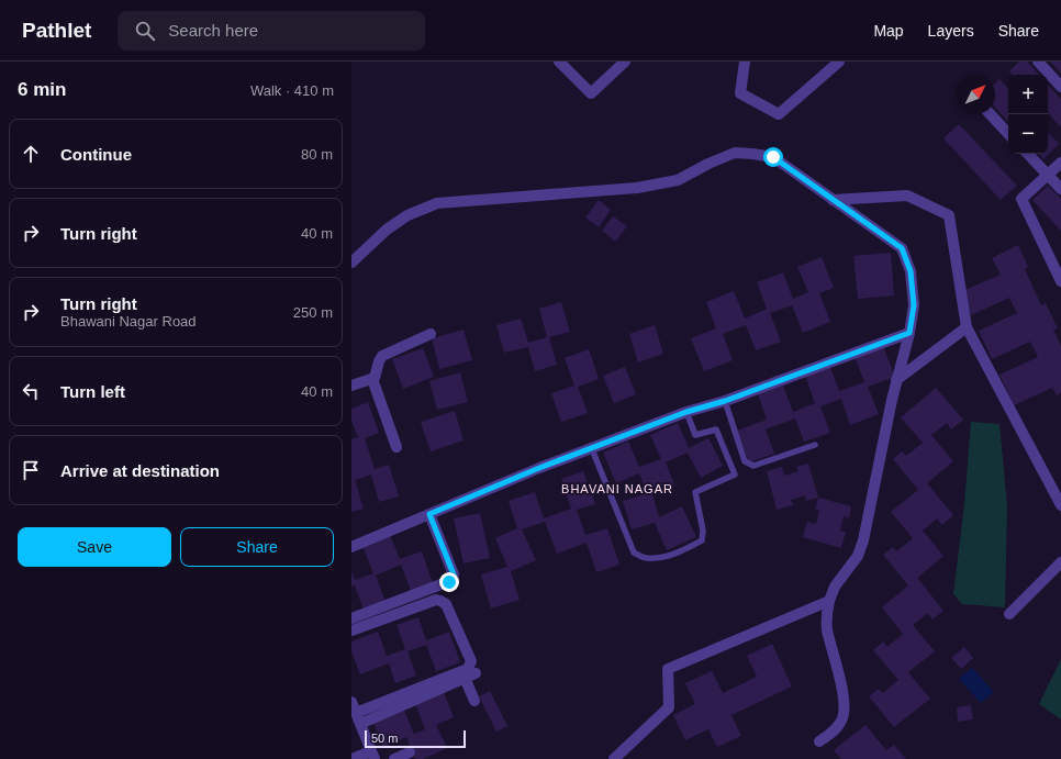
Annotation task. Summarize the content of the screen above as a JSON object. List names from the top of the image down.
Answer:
{
  "districts": ["BHAVANI NAGAR"],
  "scale_bar": "50 m",
  "north": "top right",
  "page": {
    "header": "Pathlet",
    "search": "Search here",
    "nav": ["Map", "Layers", "Share"],
    "heading": ["6 min", "Walk · 410 m"],
    "map_buttons": ["+", "−"],
    "list": [
      ["Continue", "80 m"],
      ["Turn right", "40 m"],
      ["Turn right", "Bhawani Nagar Road", "250 m"],
      ["Turn left", "40 m"],
      "Arrive at destination"
    ],
    "buttons": ["Save", "Share"],
    "scale": "50 m"
  }
}
